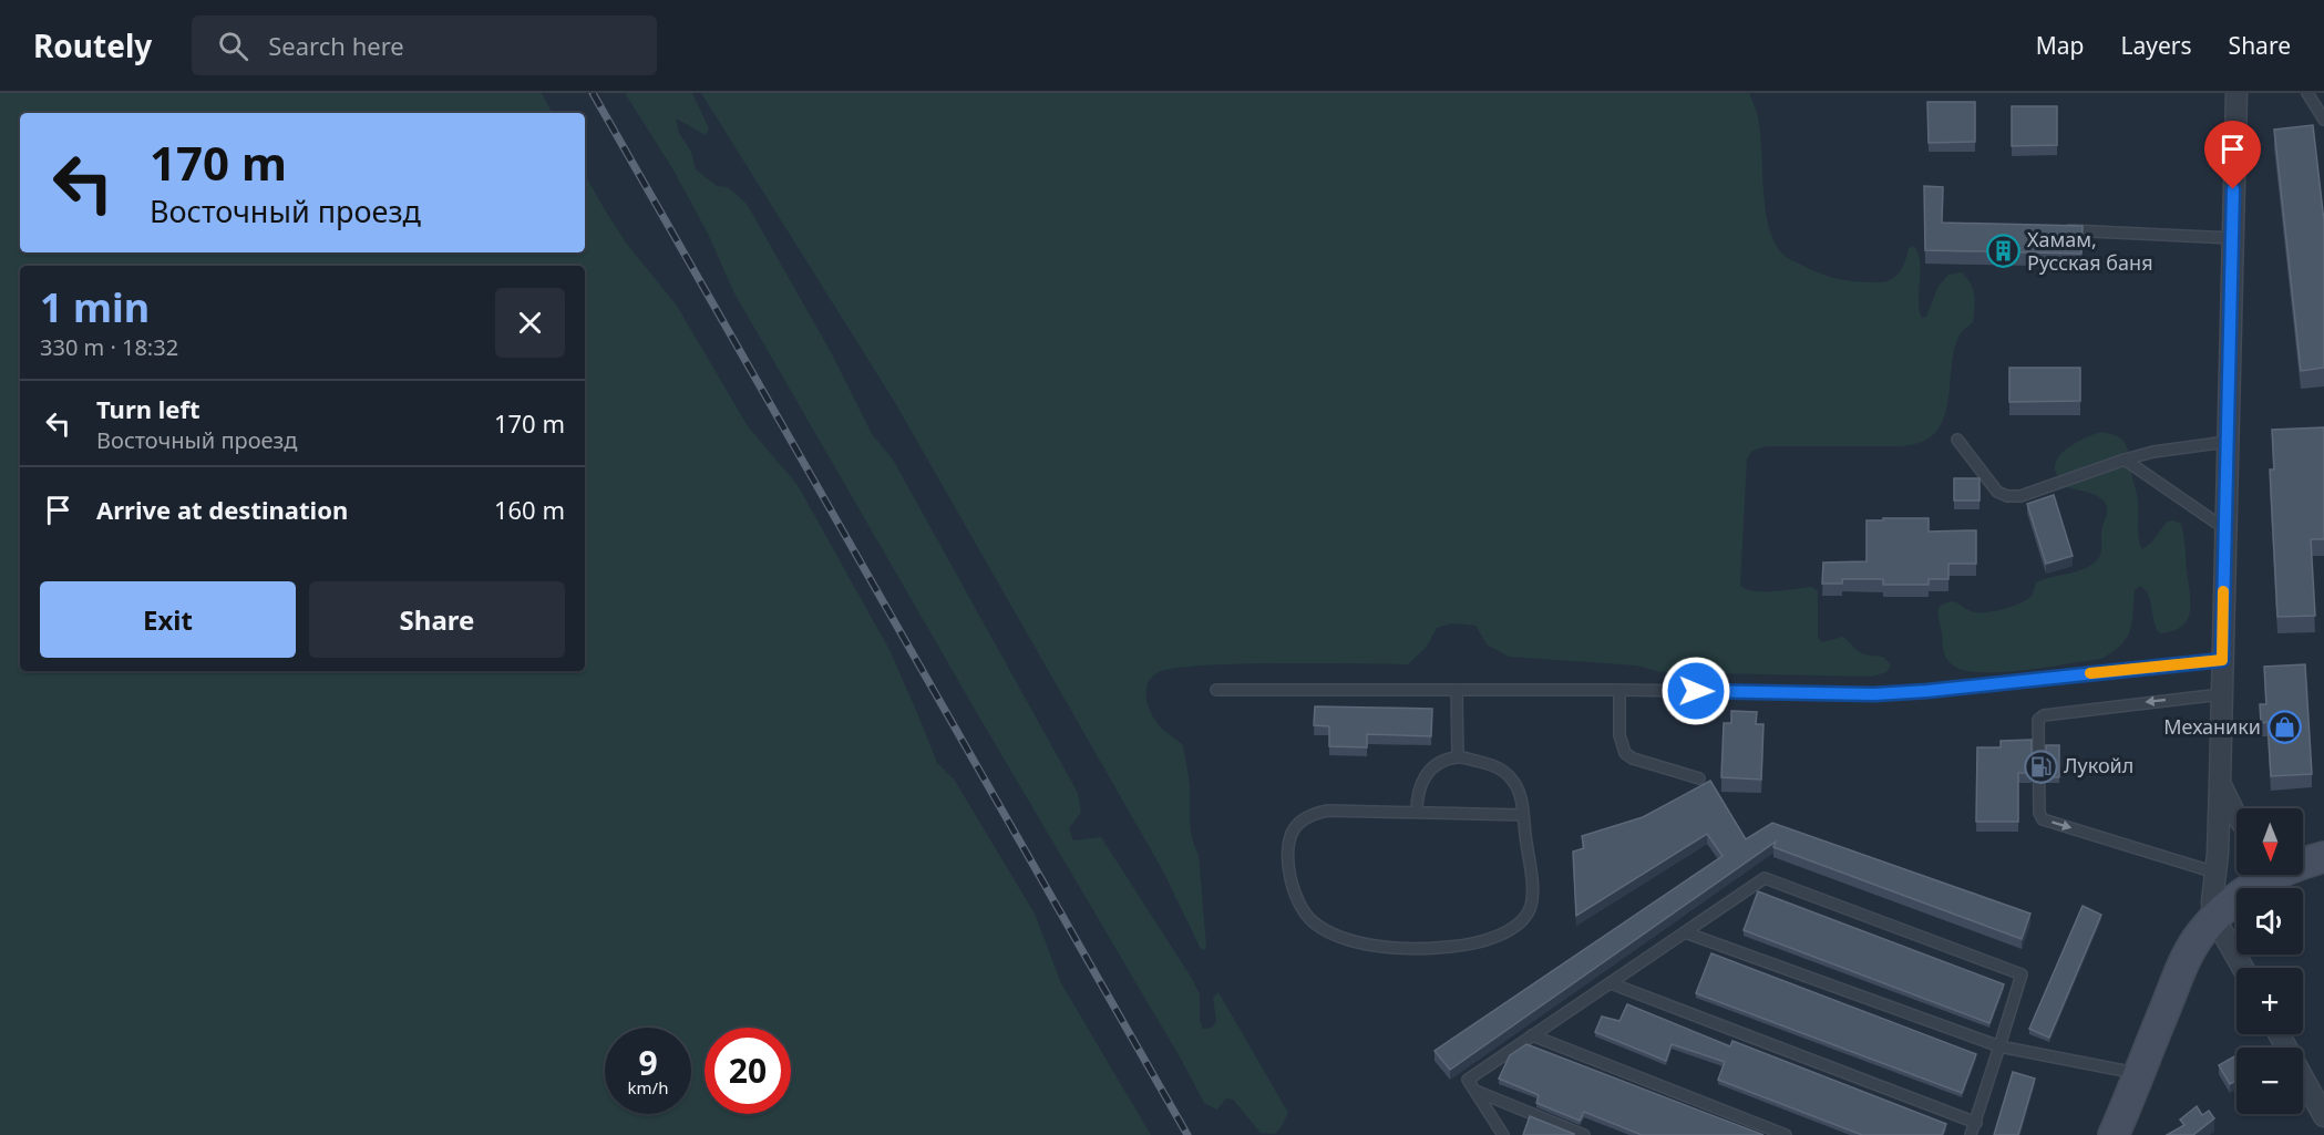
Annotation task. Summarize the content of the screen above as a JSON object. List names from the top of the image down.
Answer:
{
  "places": {
    "building": ["Хамам, Русская баня"],
    "shop": ["Механики"],
    "fuel station": ["Лукойл"]
  },
  "north": "bottom",
  "page": {
    "header": "Routely",
    "search": "Search here",
    "nav": ["Map", "Layers", "Share"],
    "turn": ["170 m", "Восточный проезд"],
    "heading": ["1 min", "330 m · 18:32"],
    "list": [
      {
        "name": "Turn left",
        "note": "Восточный проезд",
        "value": "170 m"
      },
      {
        "name": "Arrive at destination",
        "value": "160 m"
      }
    ],
    "buttons": ["Exit", "Share"],
    "map_buttons": ["+", "−"],
    "speed": "9 km/h",
    "limit": "20"
  }
}
